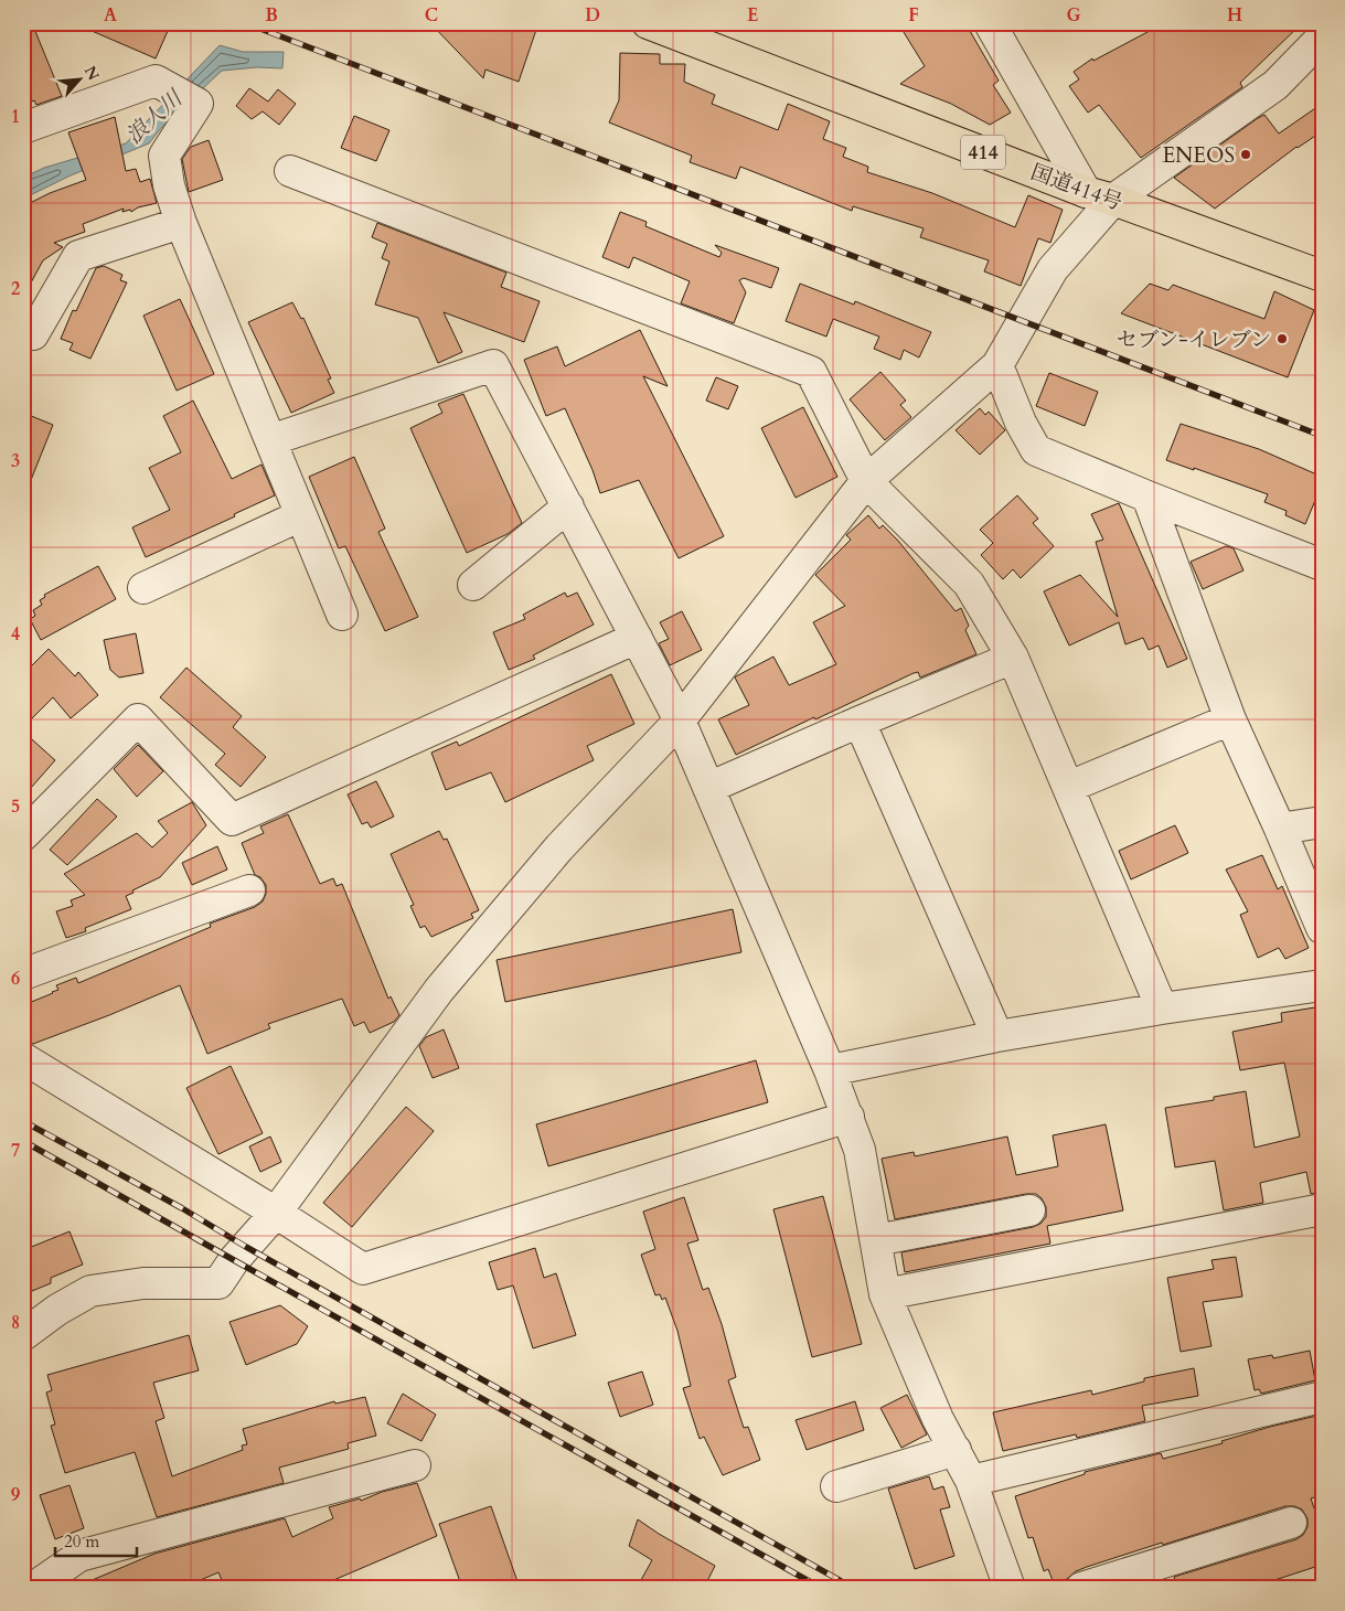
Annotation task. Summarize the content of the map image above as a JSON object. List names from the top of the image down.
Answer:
{
  "streets": {
    "highway": ["414", "国道414号"]
  },
  "water": ["浪人川"],
  "places": ["ENEOS", "セブン-イレブン"],
  "scale_bar": "20 m",
  "north": "top right",
  "grid": {
    "columns": [
      "A",
      "B",
      "C",
      "D",
      "E",
      "F",
      "G",
      "H"
    ],
    "rows": [
      "1",
      "2",
      "3",
      "4",
      "5",
      "6",
      "7",
      "8",
      "9"
    ]
  }
}
